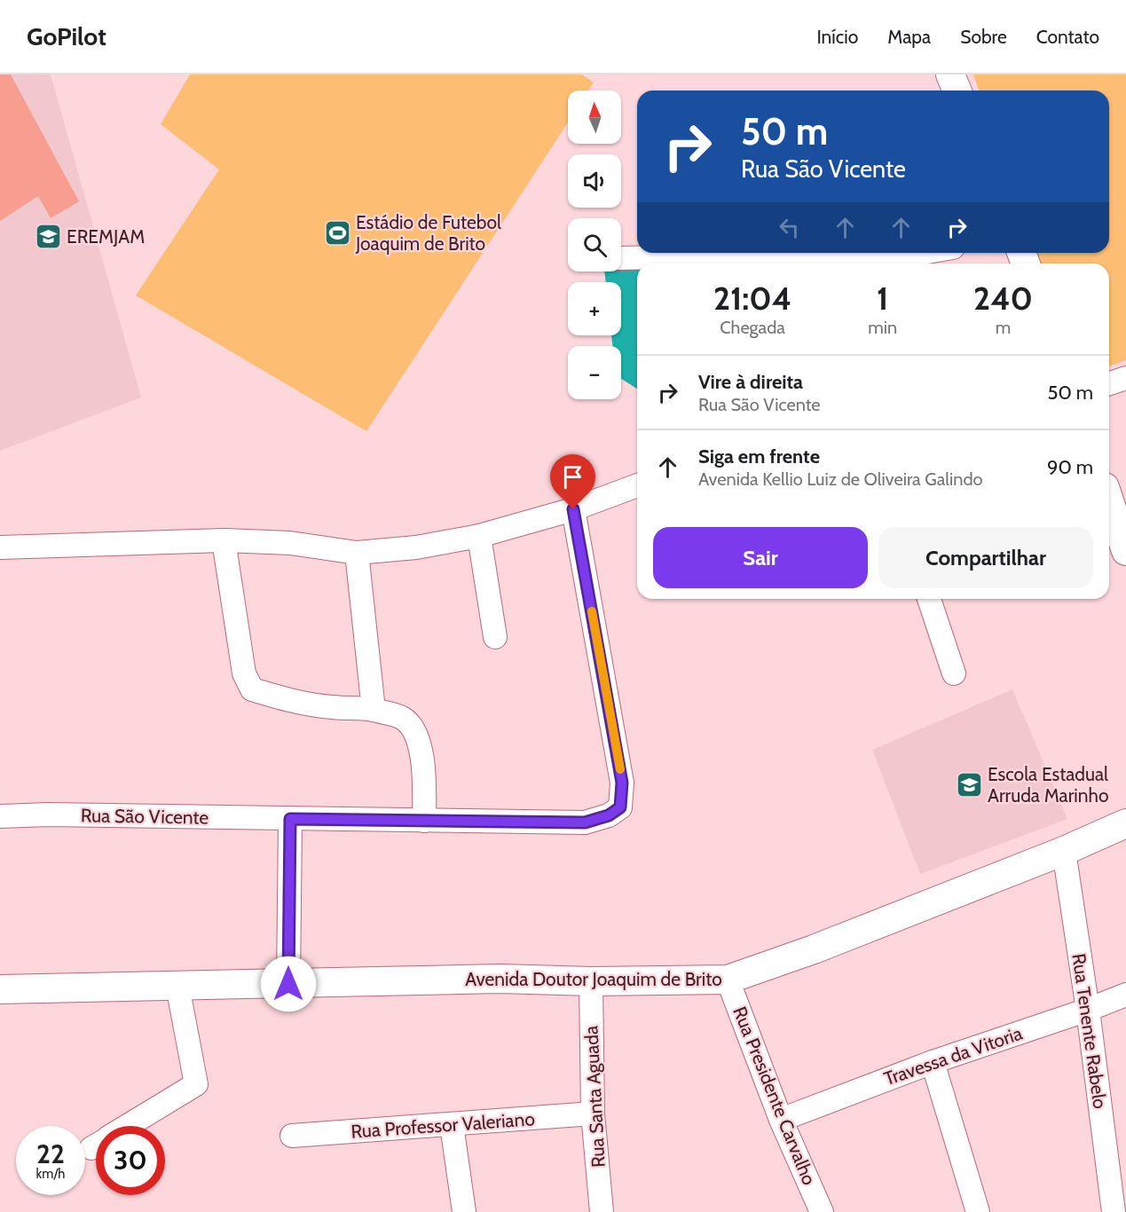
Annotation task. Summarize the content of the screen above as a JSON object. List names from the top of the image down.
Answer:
{
  "streets": {
    "main road": ["Avenida Doutor Joaquim de Brito"],
    "street": [
      "Rua São Vicente",
      "Rua Tenente Rabelo",
      "Travessa da Vitoria",
      "Rua Presidente Carvalho",
      "Rua Santa Aguada",
      "Rua Professor Valeriano"
    ]
  },
  "crossings": [
    ["Avenida Doutor Joaquim de Brito", "Rua Tenente Rabelo"],
    ["Avenida Doutor Joaquim de Brito", "Rua Presidente Carvalho"],
    ["Avenida Doutor Joaquim de Brito", "Rua Santa Aguada"],
    ["Rua Tenente Rabelo", "Travessa da Vitoria"],
    ["Travessa da Vitoria", "Rua Presidente Carvalho"],
    ["Rua Santa Aguada", "Rua Professor Valeriano"]
  ],
  "places": {
    "sports": ["Estádio de Futebol Joaquim de Brito"],
    "school or university": ["EREMJAM", "Escola Estadual Arruda Marinho"]
  },
  "north": "top",
  "page": {
    "header": "GoPilot",
    "nav": [
      "Início",
      "Mapa",
      "Sobre",
      "Contato"
    ],
    "map_buttons": ["+", "−"],
    "turn": ["50 m", "Rua São Vicente"],
    "eta": [
      "21:04",
      "Chegada",
      "1",
      "min",
      "240",
      "m"
    ],
    "list": [
      {
        "name": "Vire à direita",
        "note": "Rua São Vicente",
        "value": "50 m"
      },
      {
        "name": "Siga em frente",
        "note": "Avenida Kellio Luiz de Oliveira Galindo",
        "value": "90 m"
      }
    ],
    "buttons": ["Sair", "Compartilhar"],
    "speed": "22 km/h",
    "limit": "30"
  }
}
